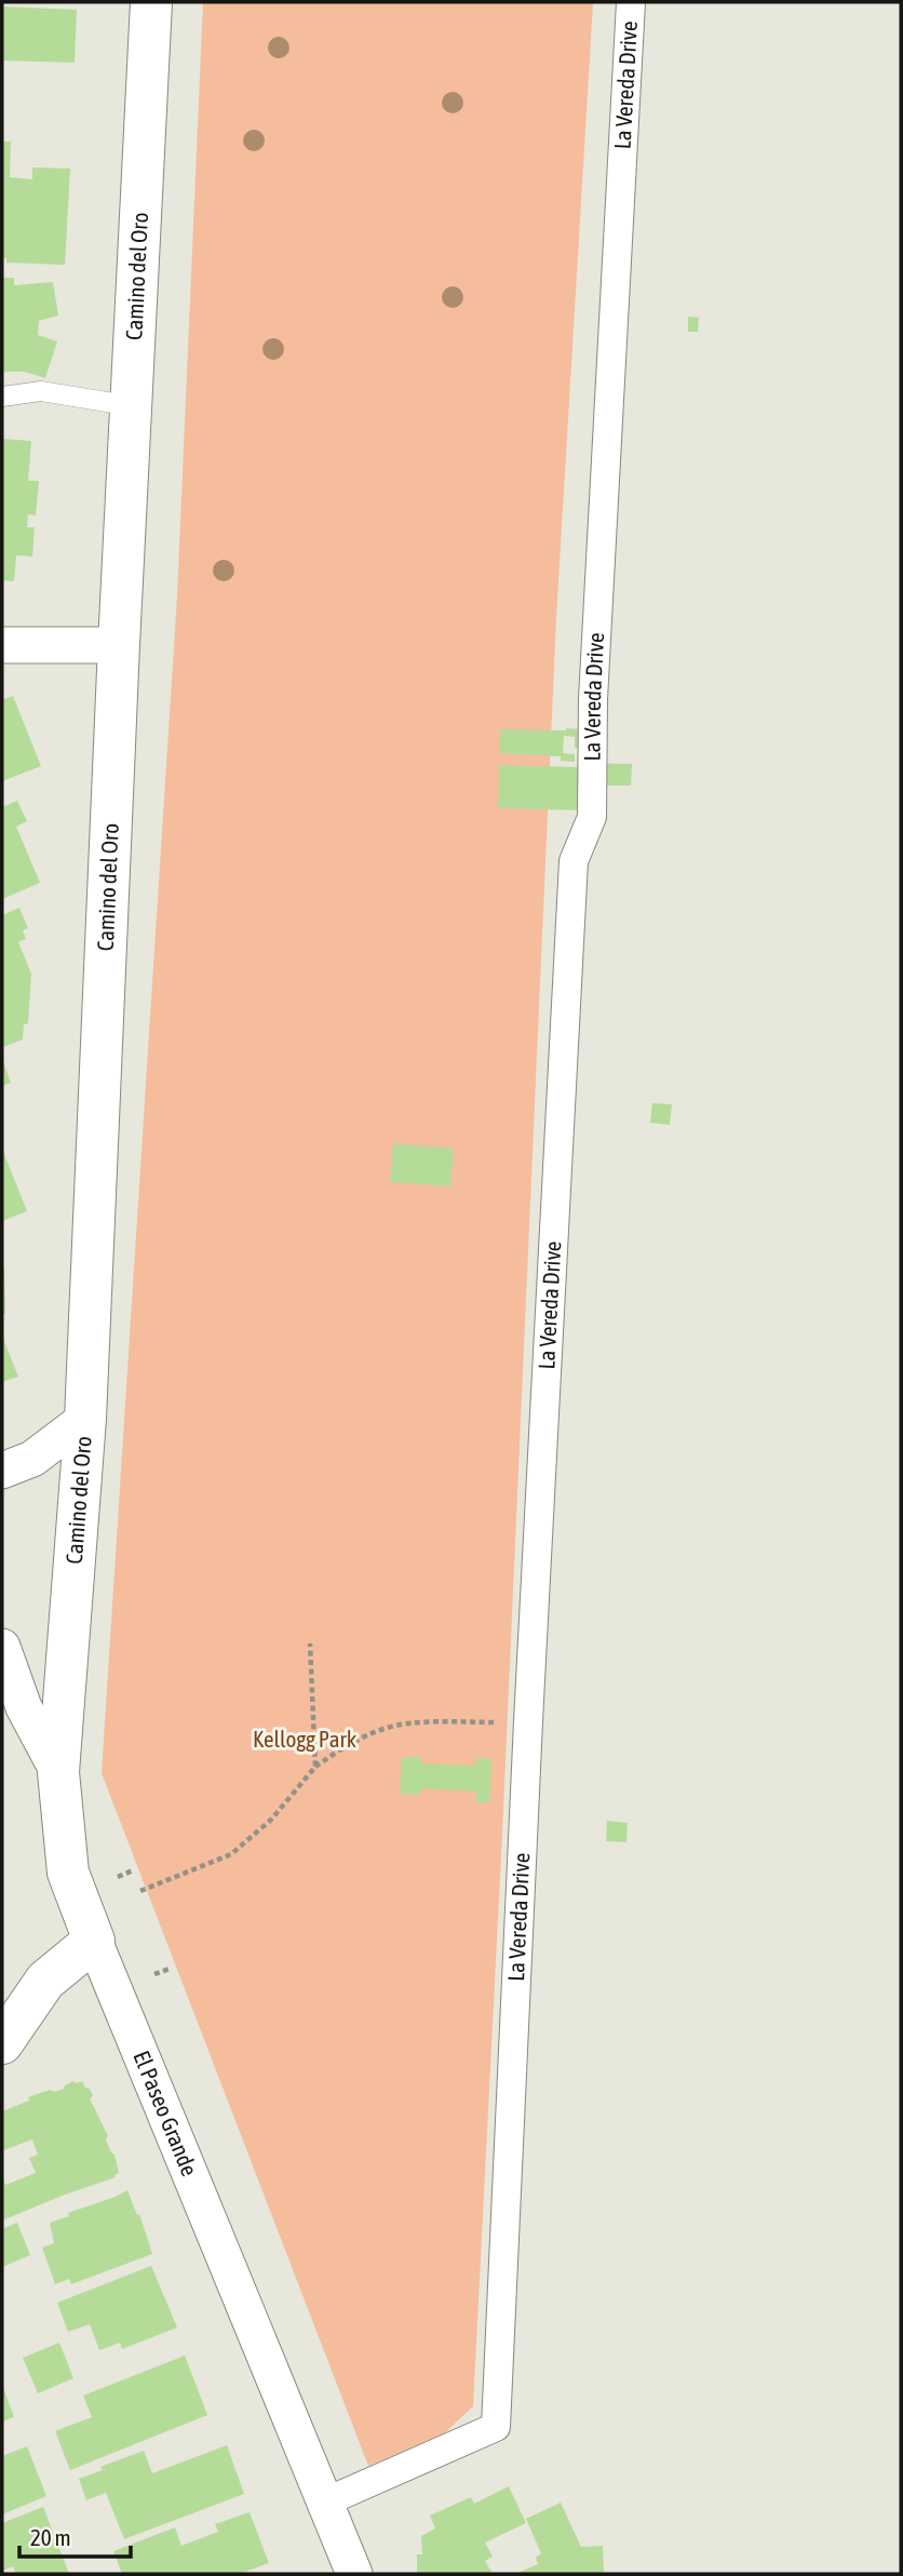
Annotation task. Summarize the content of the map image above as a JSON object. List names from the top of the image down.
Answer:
{
  "streets": {
    "street": ["La Vereda Drive", "Camino del Oro", "El Paseo Grande"]
  },
  "crossings": [
    ["La Vereda Drive", "El Paseo Grande"],
    ["Camino del Oro", "El Paseo Grande"]
  ],
  "parks": ["Kellogg Park"],
  "scale_bar": "20 m"
}
